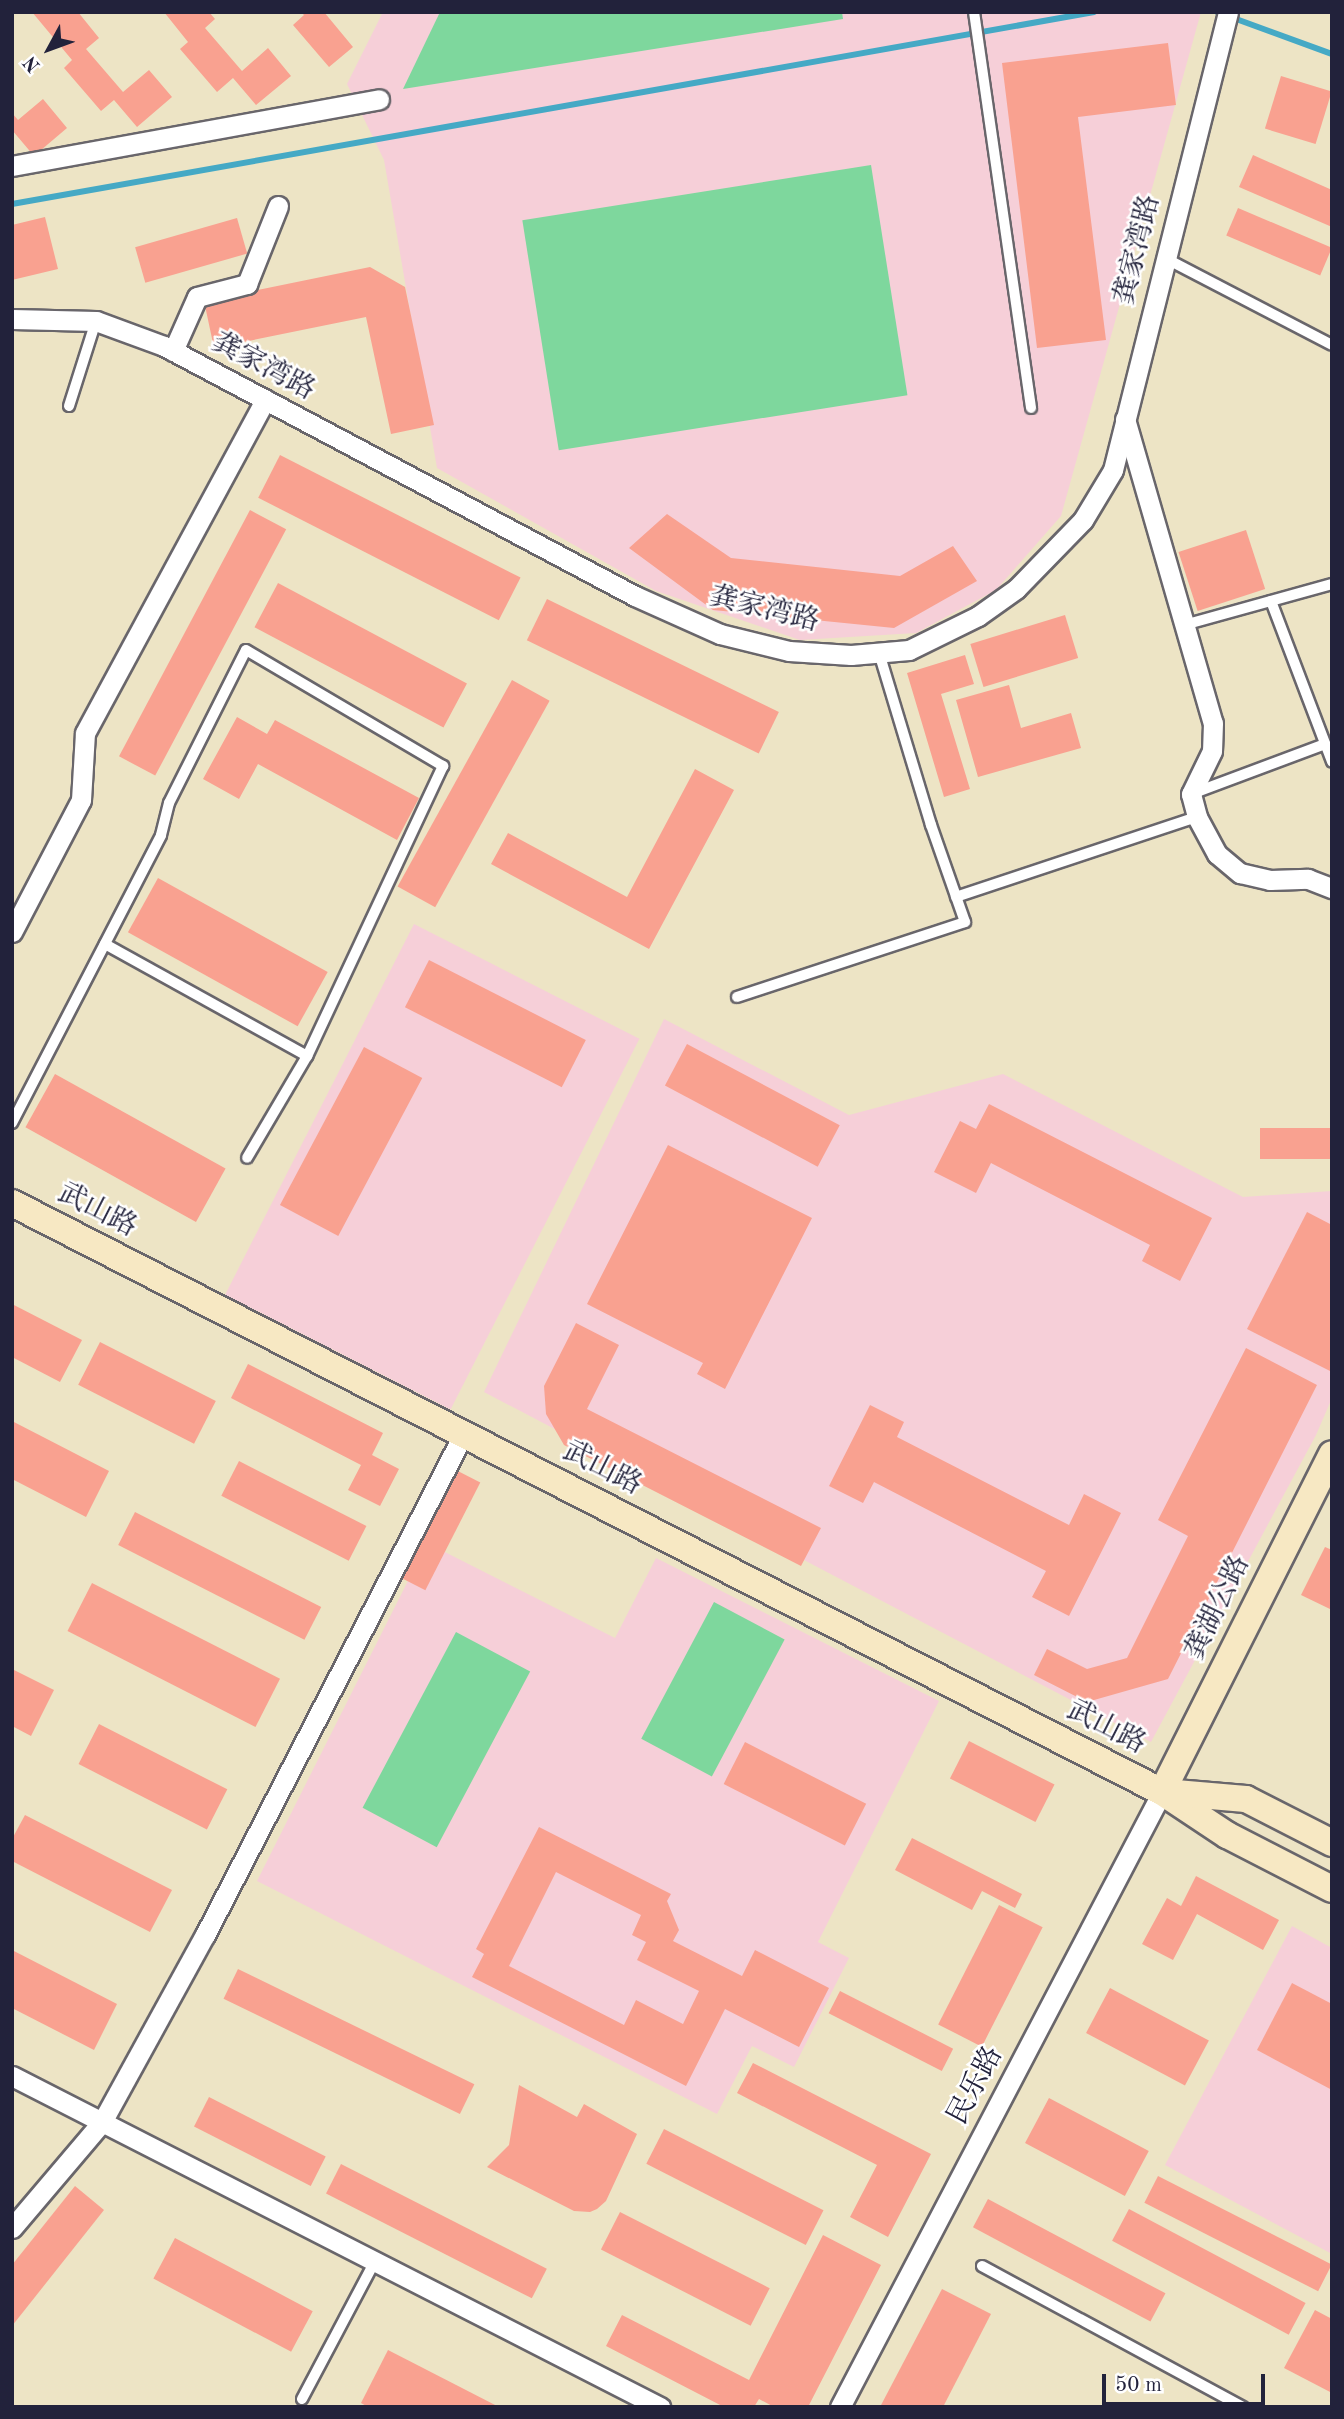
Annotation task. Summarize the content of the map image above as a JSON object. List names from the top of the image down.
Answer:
{
  "streets": {
    "main road": ["武山路", "龚湖公路"],
    "street": ["龚家湾路", "民乐路"]
  },
  "crossings": [
    ["武山路", "龚湖公路"],
    ["武山路", "民乐路"],
    ["龚湖公路", "民乐路"]
  ],
  "scale_bar": "50 m",
  "north": "bottom left"
}
